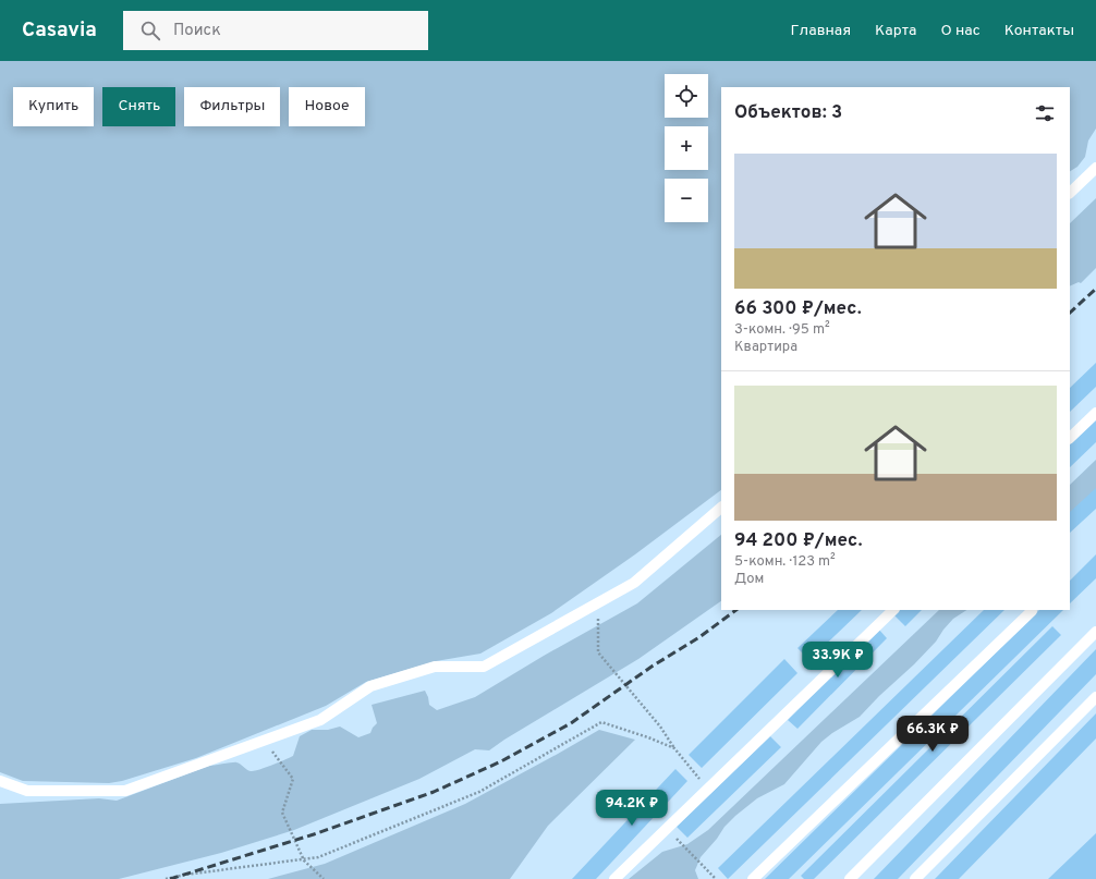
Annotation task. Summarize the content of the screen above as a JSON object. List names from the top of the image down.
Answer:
{
  "page": {
    "header": "Casavia",
    "search": "Поиск",
    "nav": [
      "Главная",
      "Карта",
      "О нас",
      "Контакты"
    ],
    "map_buttons": ["+", "−"],
    "chip": [
      "Купить",
      "Снять",
      "Фильтры",
      "Новое"
    ],
    "heading": "Объектов: 3",
    "list": [
      {
        "name": "66 300 ₽/мес.",
        "note": "3-комн. · 95 m² · Квартира"
      },
      {
        "name": "94 200 ₽/мес.",
        "note": "5-комн. · 123 m² · Дом"
      }
    ],
    "price": ["33.9K ₽", "66.3K ₽", "94.2K ₽"]
  }
}
